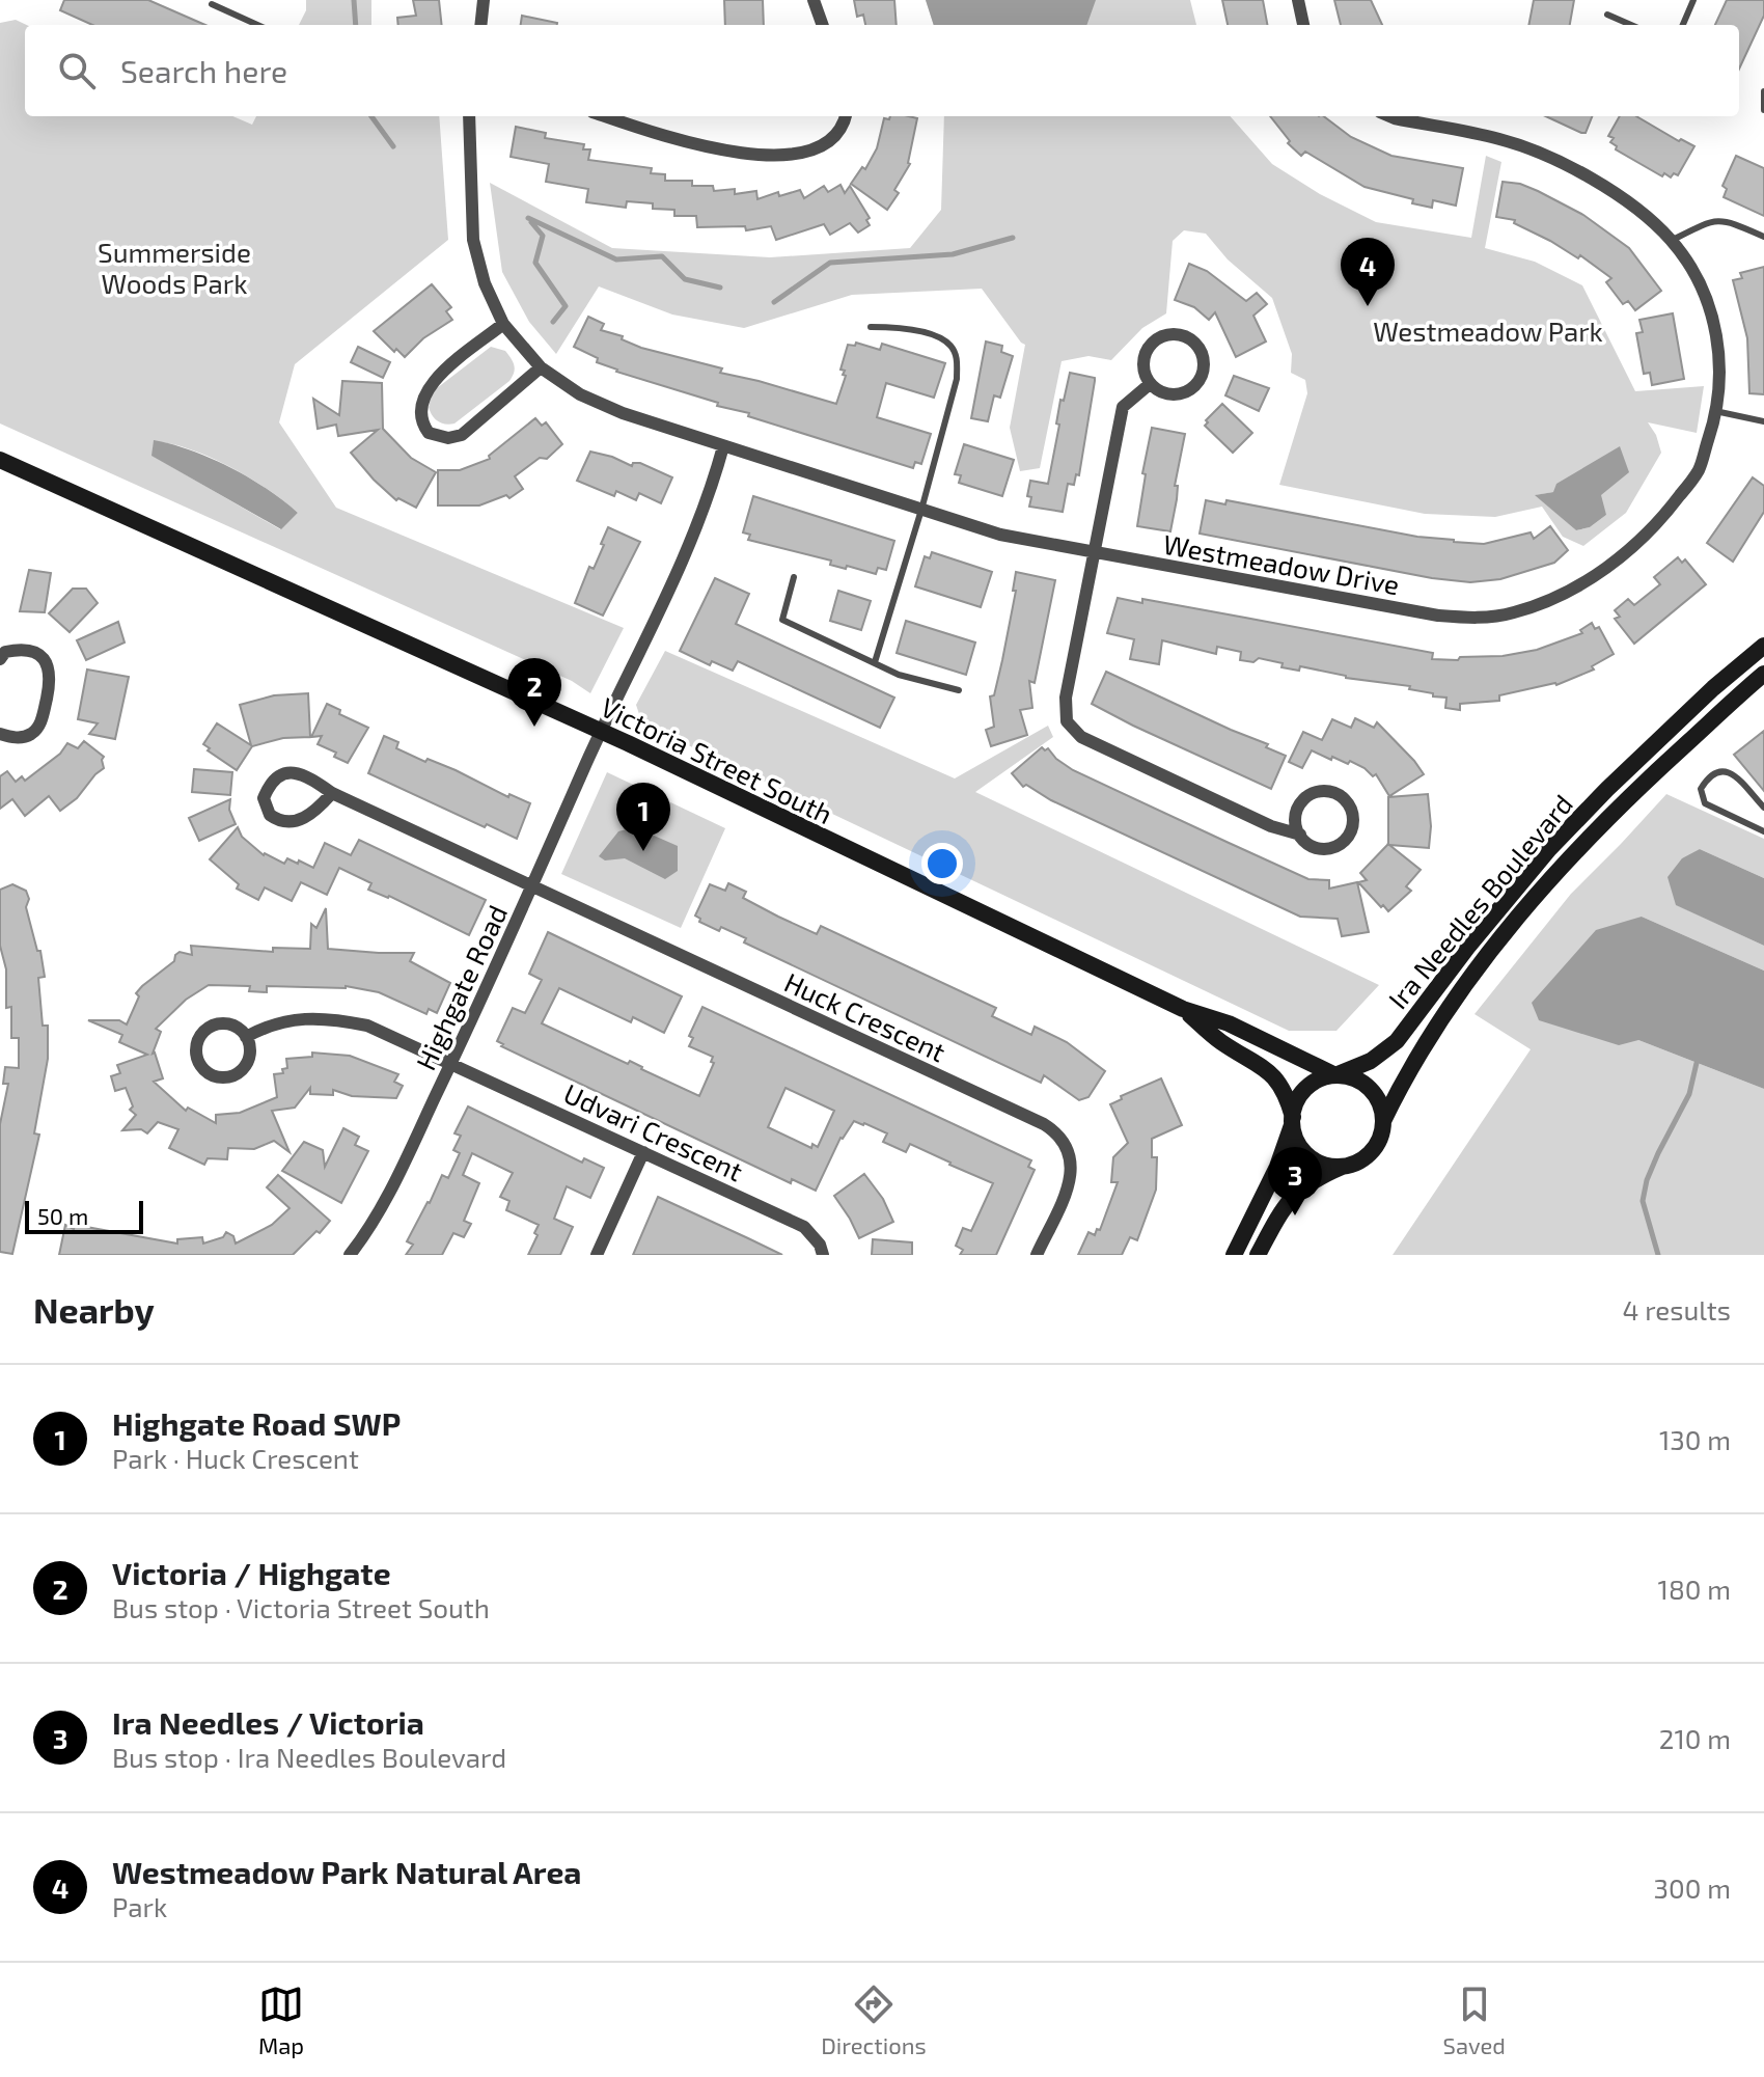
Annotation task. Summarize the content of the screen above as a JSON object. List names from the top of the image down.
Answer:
{
  "streets": {
    "main road": ["Victoria Street South", "Ira Needles Boulevard"],
    "street": [
      "Westmeadow Drive",
      "Highgate Road",
      "Huck Crescent",
      "Udvari Crescent"
    ]
  },
  "crossings": [
    ["Westmeadow Drive", "Highgate Road"],
    ["Victoria Street South", "Ira Needles Boulevard"],
    ["Victoria Street South", "Highgate Road"],
    ["Highgate Road", "Huck Crescent"],
    ["Highgate Road", "Udvari Crescent"]
  ],
  "parks": ["Summerside Woods Park", "Westmeadow Park"],
  "scale_bar": "50 m",
  "page": {
    "search": "Search here",
    "pins": [
      "4",
      "2",
      "1",
      "3"
    ],
    "scale": "50 m",
    "heading": ["Nearby", "4 results"],
    "list": [
      {
        "mark": "1",
        "name": "Highgate Road SWP",
        "note": "Park · Huck Crescent",
        "value": "130 m"
      },
      {
        "mark": "2",
        "name": "Victoria / Highgate",
        "note": "Bus stop · Victoria Street South",
        "value": "180 m"
      },
      {
        "mark": "3",
        "name": "Ira Needles / Victoria",
        "note": "Bus stop · Ira Needles Boulevard",
        "value": "210 m"
      },
      {
        "mark": "4",
        "name": "Westmeadow Park Natural Area",
        "note": "Park",
        "value": "300 m"
      }
    ],
    "nav": ["Map", "Directions", "Saved"]
  }
}
